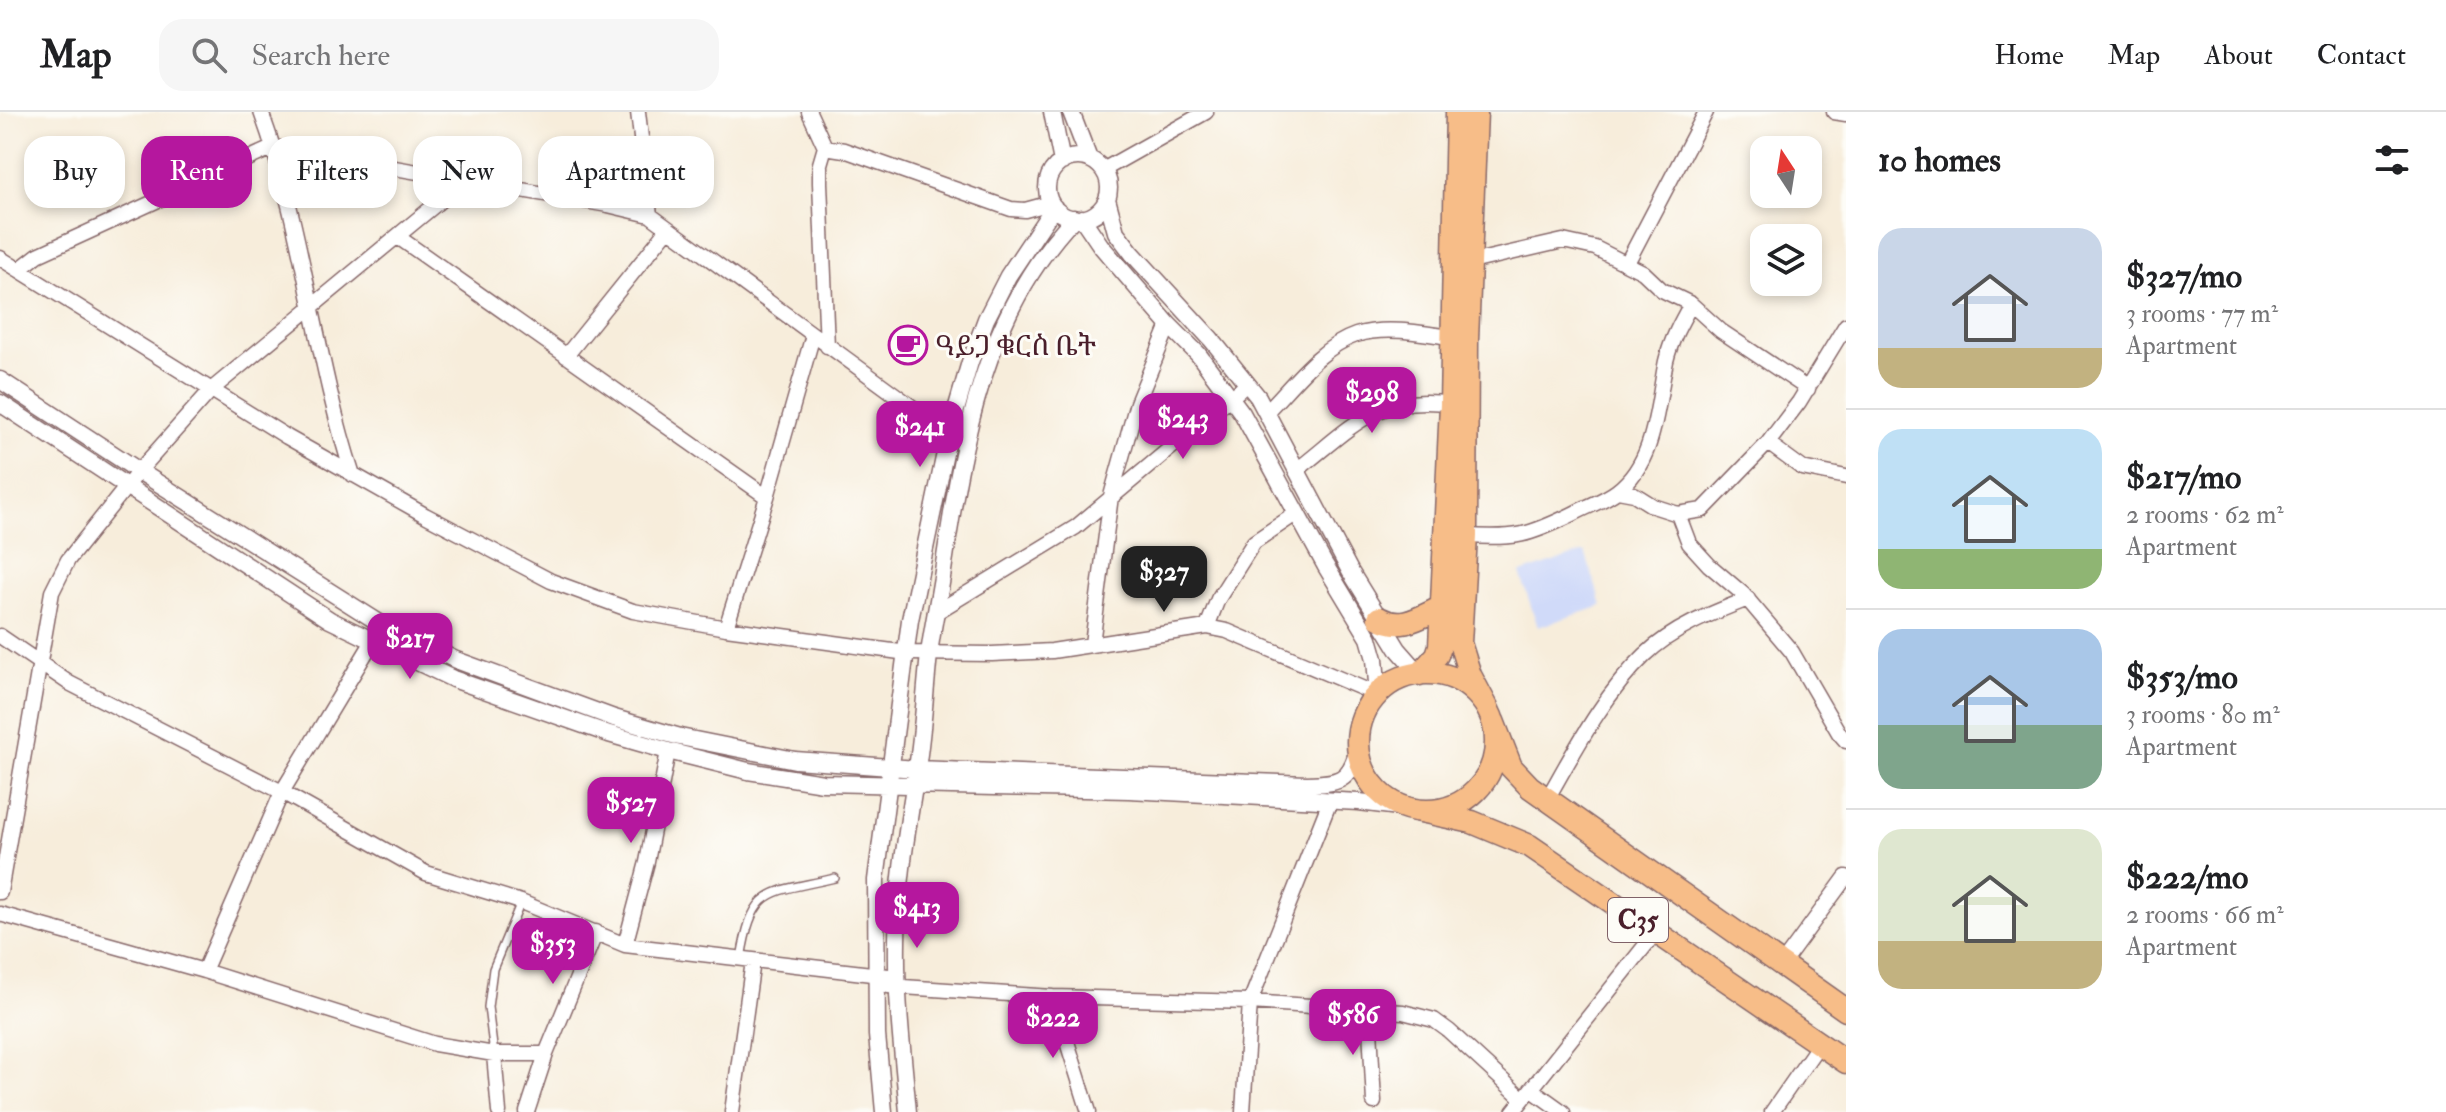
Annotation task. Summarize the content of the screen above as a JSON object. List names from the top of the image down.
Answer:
{
  "streets": {
    "main road": ["C35"]
  },
  "places": {
    "cafe": ["ዓይጋ ቁርስ ቤት"]
  },
  "north": "top",
  "page": {
    "header": "Map",
    "search": "Search here",
    "nav": [
      "Home",
      "Map",
      "About",
      "Contact"
    ],
    "heading": "10 homes",
    "chip": [
      "Buy",
      "Rent",
      "Filters",
      "New",
      "Apartment"
    ],
    "list": [
      {
        "name": "$327/mo",
        "note": "3 rooms · 77 m² · Apartment"
      },
      {
        "name": "$217/mo",
        "note": "2 rooms · 62 m² · Apartment"
      },
      {
        "name": "$353/mo",
        "note": "3 rooms · 80 m² · Apartment"
      },
      {
        "name": "$222/mo",
        "note": "2 rooms · 66 m² · Apartment"
      }
    ],
    "price": [
      "$298",
      "$243",
      "$241",
      "$327",
      "$217",
      "$527",
      "$413",
      "$353",
      "$586",
      "$222"
    ]
  }
}
